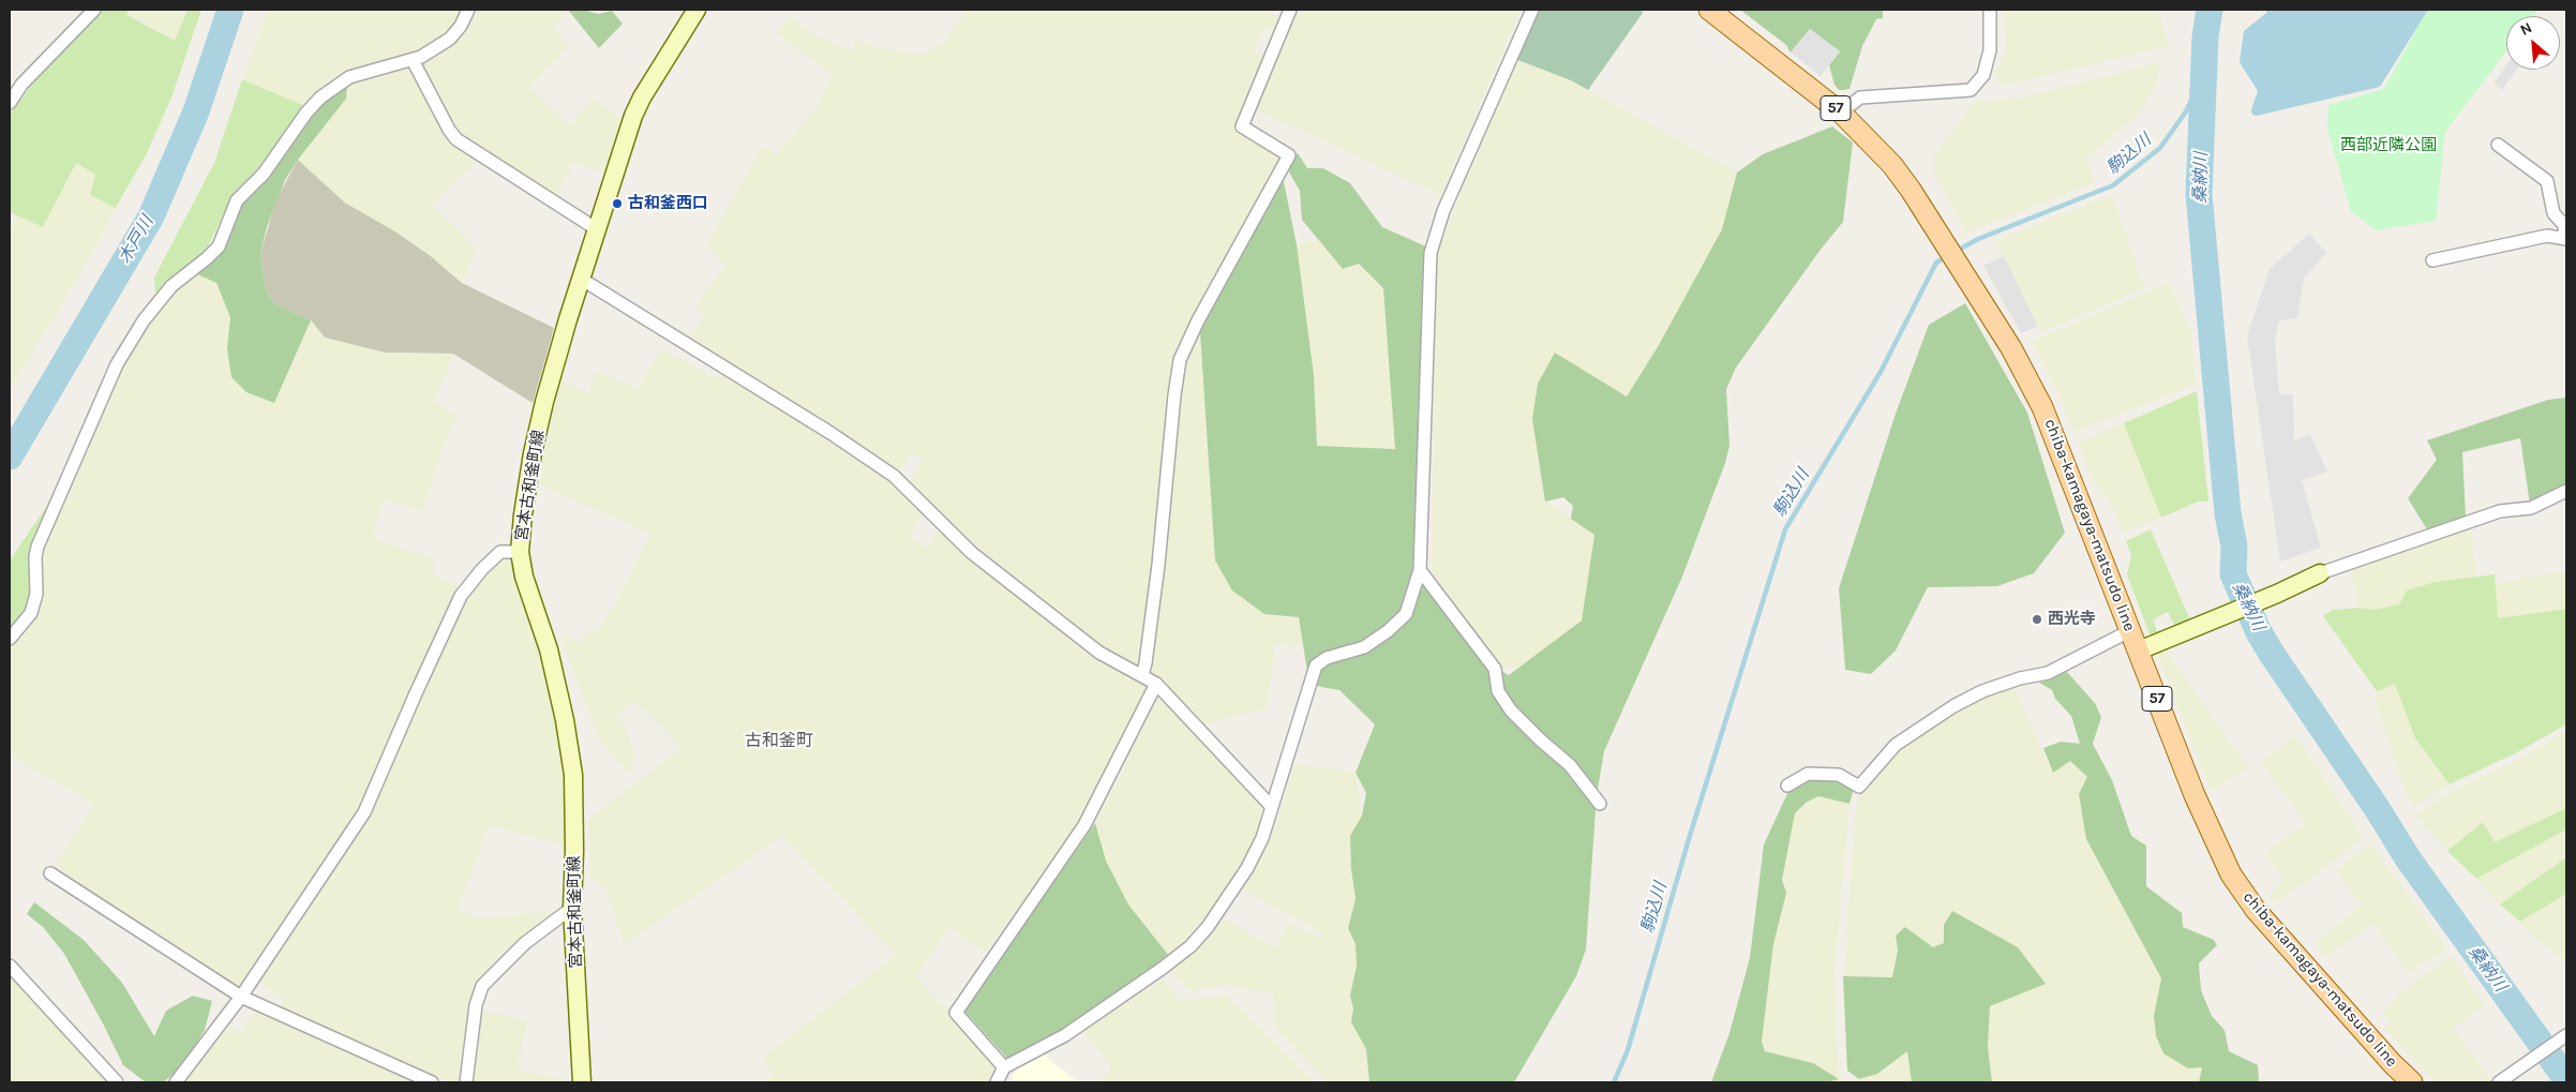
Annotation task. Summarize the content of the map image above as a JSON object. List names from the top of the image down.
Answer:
{
  "streets": {
    "main road": ["57", "chiba-kamagaya-matsudo line"],
    "street": ["宮本古和釜町線"]
  },
  "districts": ["古和釜町"],
  "water": ["駒込川", "桑納川", "木戸川"],
  "parks": ["西部近隣公園"],
  "places": ["古和釜西口", "西光寺"],
  "north": "top left"
}
